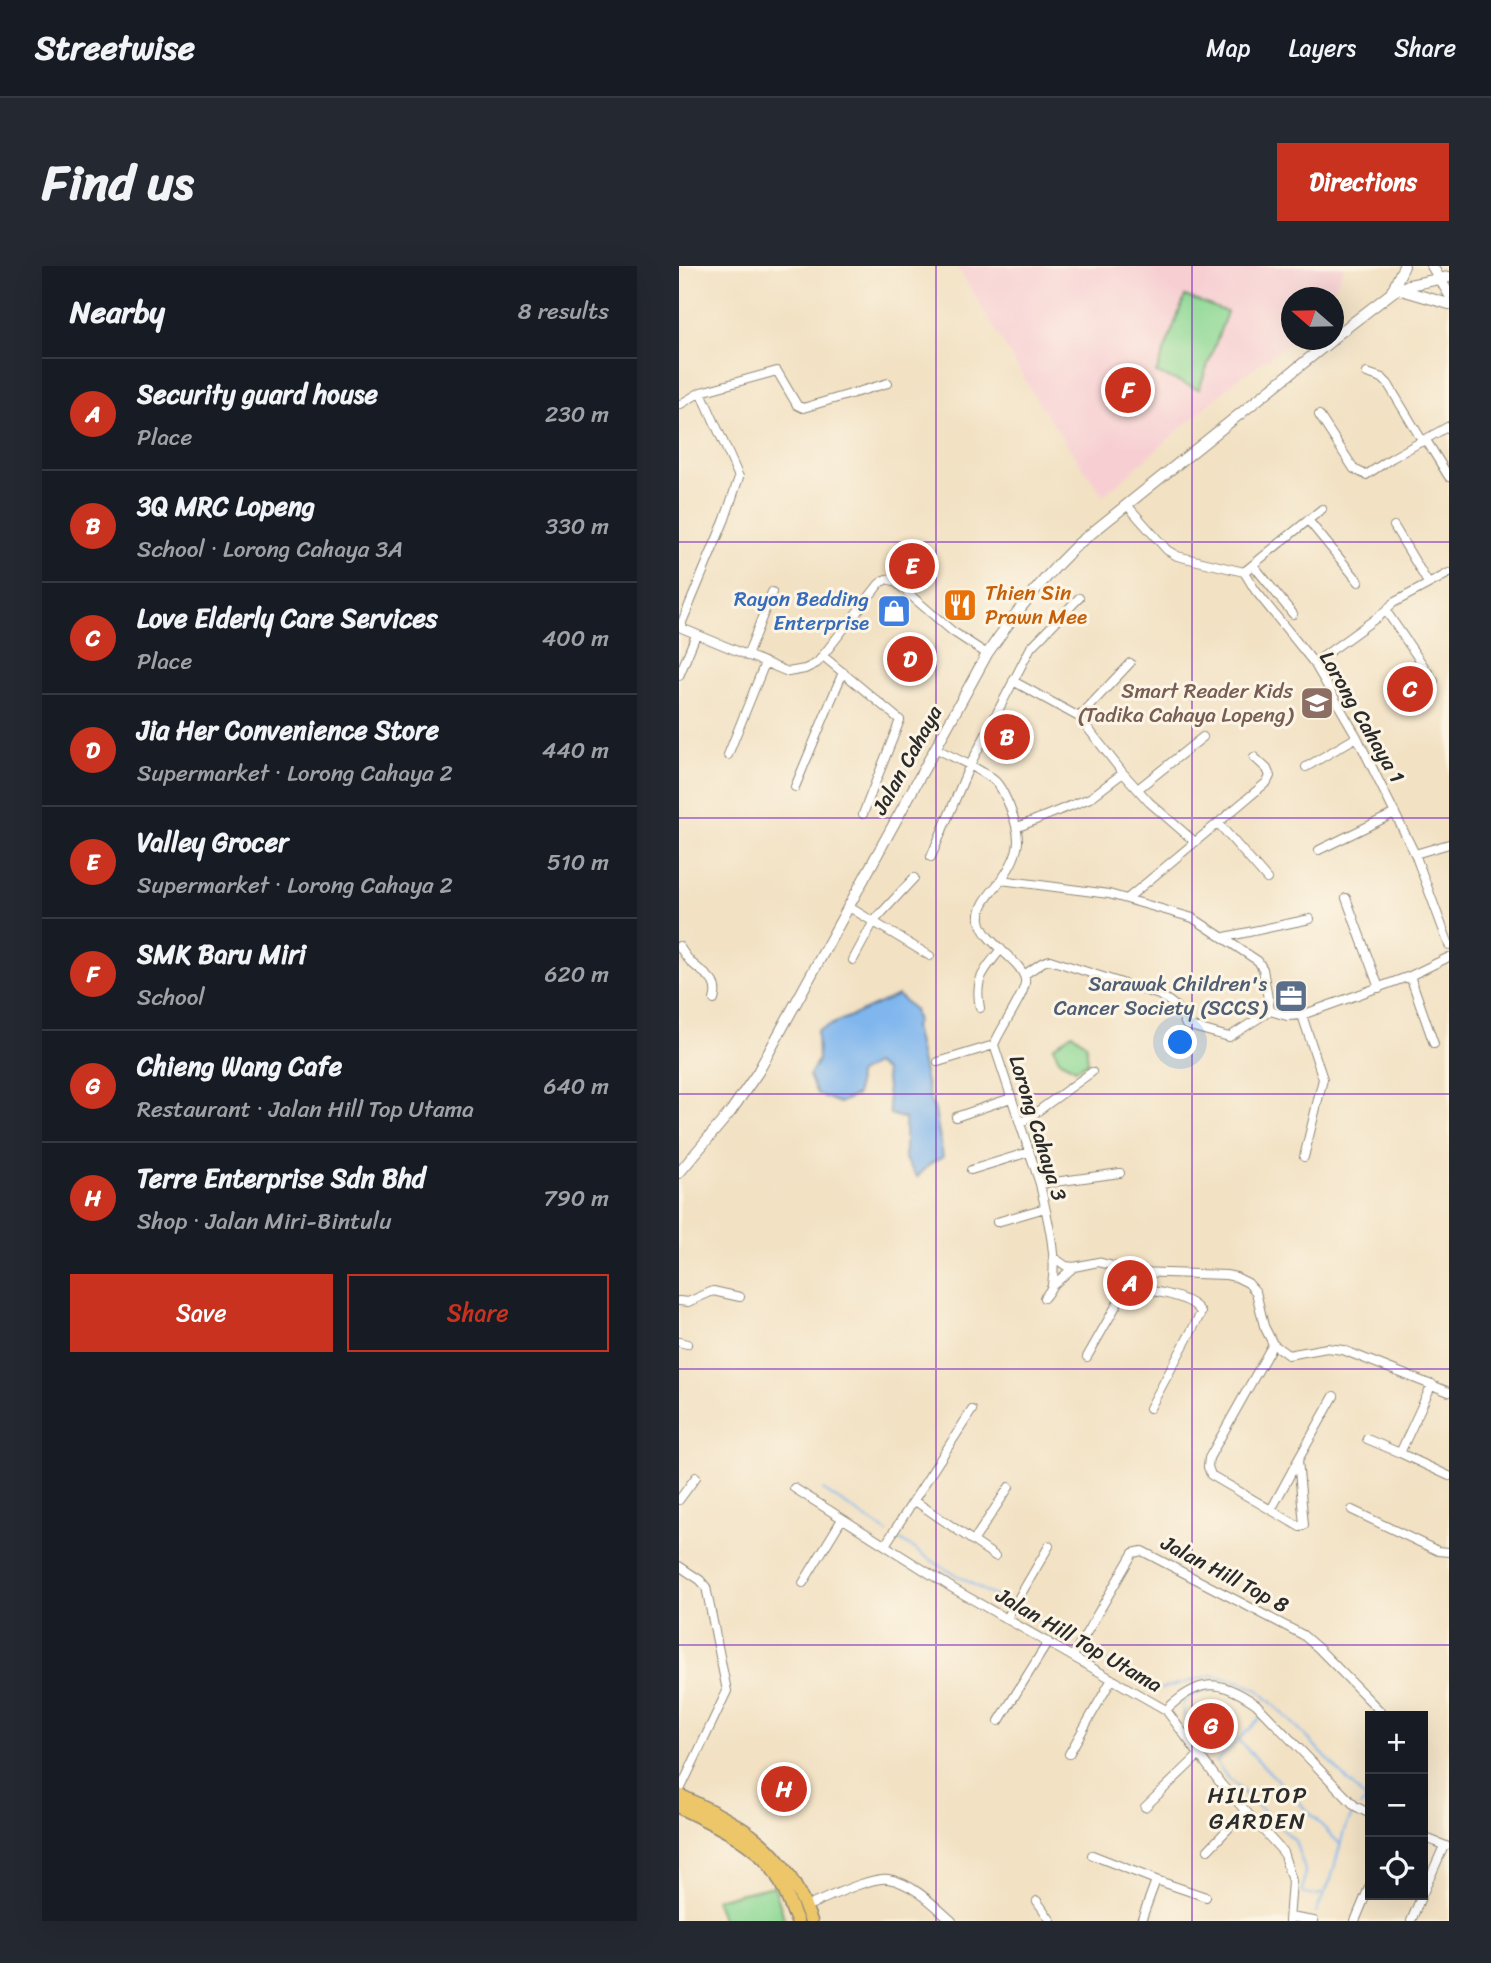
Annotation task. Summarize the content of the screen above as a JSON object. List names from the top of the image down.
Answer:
{
  "streets": {
    "street": [
      "Lorong Cahaya 1",
      "Jalan Cahaya",
      "Lorong Cahaya 3",
      "Jalan Hill Top 8",
      "Jalan Hill Top Utama"
    ]
  },
  "crossings": [
    ["Jalan Hill Top 8", "Jalan Hill Top Utama"]
  ],
  "districts": ["HILLTOP GARDEN"],
  "places": {
    "restaurant": ["Thien Sin Prawn Mee"],
    "shop": ["Rayon Bedding Enterprise"],
    "school or university": ["Smart Reader Kids (Tadika Cahaya Lopeng)"],
    "office": ["Sarawak Children's Cancer Society (SCCS)"]
  },
  "north": "left",
  "page": {
    "header": "Streetwise",
    "nav": ["Map", "Layers", "Share"],
    "title": "Find us",
    "buttons": [
      "Directions",
      ["Save", "Share"]
    ],
    "heading": ["Nearby", "8 results"],
    "list": [
      {
        "mark": "A",
        "name": "Security guard house",
        "note": "Place",
        "value": "230 m"
      },
      {
        "mark": "B",
        "name": "3Q MRC Lopeng",
        "note": "School · Lorong Cahaya 3A",
        "value": "330 m"
      },
      {
        "mark": "C",
        "name": "Love Elderly Care Services",
        "note": "Place",
        "value": "400 m"
      },
      {
        "mark": "D",
        "name": "Jia Her Convenience Store",
        "note": "Supermarket · Lorong Cahaya 2",
        "value": "440 m"
      },
      {
        "mark": "E",
        "name": "Valley Grocer",
        "note": "Supermarket · Lorong Cahaya 2",
        "value": "510 m"
      },
      {
        "mark": "F",
        "name": "SMK Baru Miri",
        "note": "School",
        "value": "620 m"
      },
      {
        "mark": "G",
        "name": "Chieng Wang Cafe",
        "note": "Restaurant · Jalan Hill Top Utama",
        "value": "640 m"
      },
      {
        "mark": "H",
        "name": "Terre Enterprise Sdn Bhd",
        "note": "Shop · Jalan Miri-Bintulu",
        "value": "790 m"
      }
    ],
    "pins": [
      "F",
      "E",
      "D",
      "C",
      "B",
      "A",
      "G",
      "H"
    ],
    "map_buttons": ["+", "−"]
  }
}
